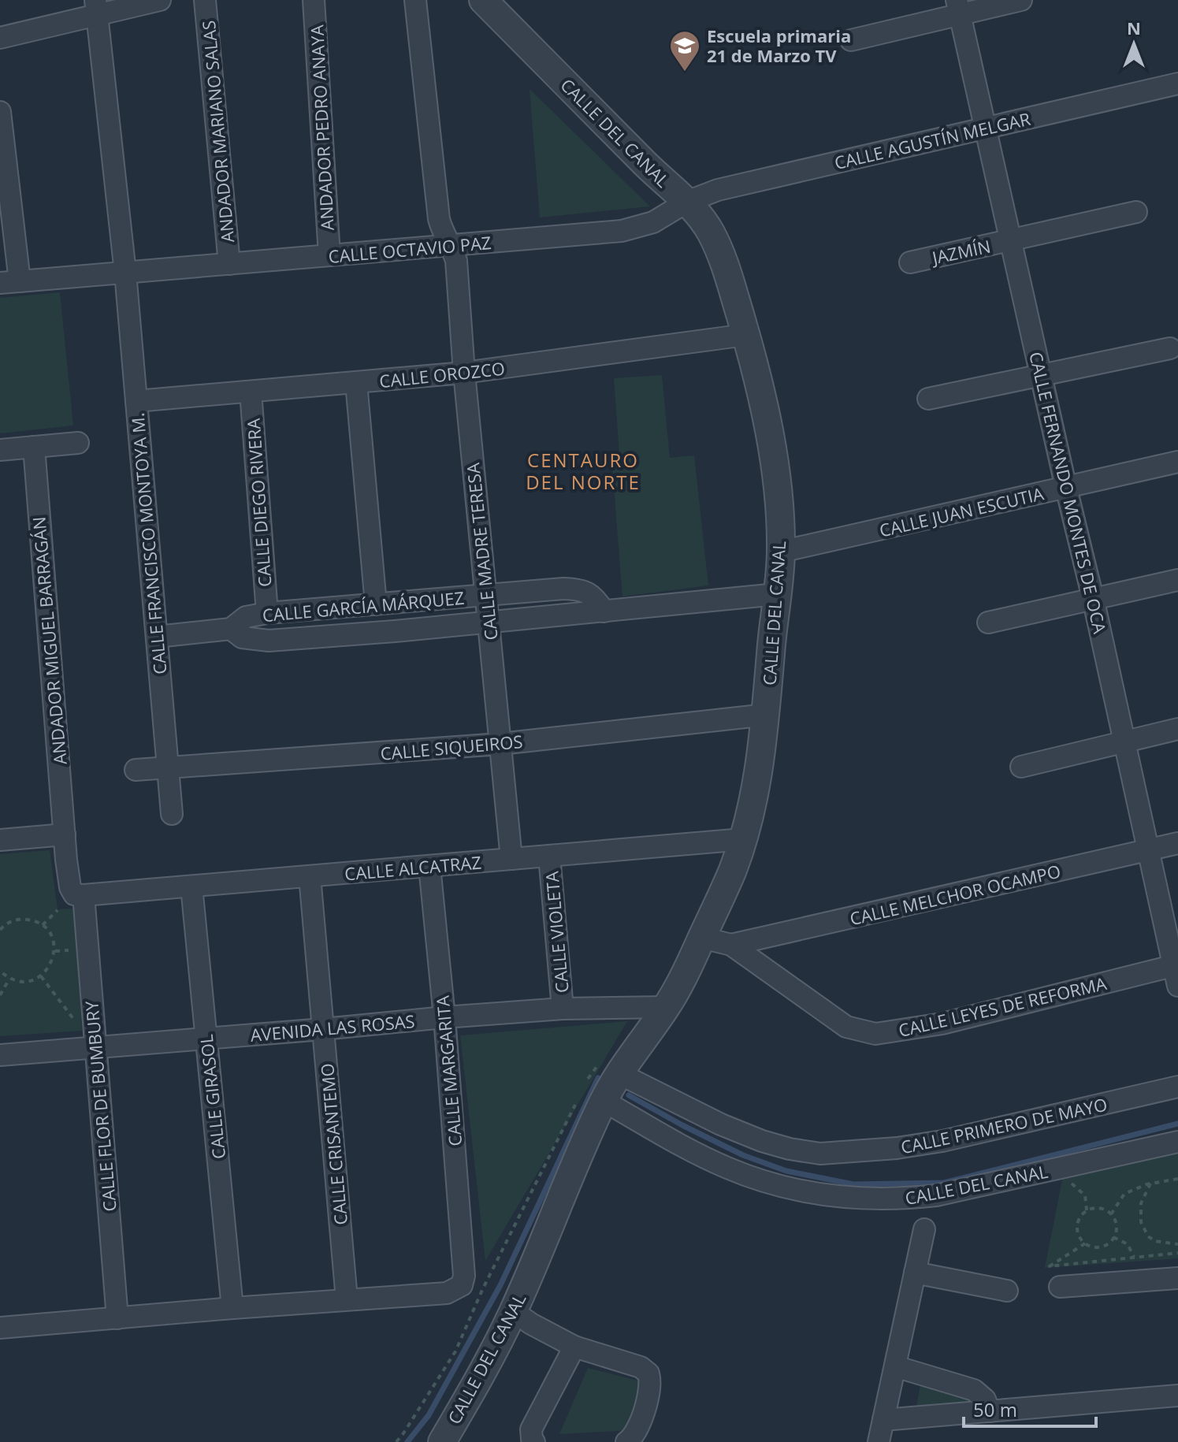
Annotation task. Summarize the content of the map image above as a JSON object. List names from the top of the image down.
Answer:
{
  "streets": {
    "street": [
      "ANDADOR PEDRO ANAYA",
      "ANDADOR MARIANO SALAS",
      "CALLE DEL CANAL",
      "CALLE AGUSTÍN MELGAR",
      "CALLE OCTAVIO PAZ",
      "JAZMÍN",
      "CALLE OROZCO",
      "CALLE FERNANDO MONTES DE OCA",
      "CALLE DIEGO RIVERA",
      "CALLE JUAN ESCUTIA",
      "CALLE FRANCISCO MONTOYA M.",
      "CALLE MADRE TERESA",
      "CALLE GARCÍA MÁRQUEZ",
      "ANDADOR MIGUEL BARRAGÁN",
      "CALLE SIQUEIROS",
      "CALLE ALCATRAZ",
      "CALLE MELCHOR OCAMPO",
      "CALLE VIOLETA",
      "CALLE LEYES DE REFORMA",
      "AVENIDA LAS ROSAS",
      "CALLE MARGARITA",
      "CALLE GIRASOL",
      "CALLE FLOR DE BUMBURY",
      "CALLE PRIMERO DE MAYO",
      "CALLE CRISANTEMO"
    ]
  },
  "crossings": [
    ["ANDADOR PEDRO ANAYA", "CALLE OCTAVIO PAZ"],
    ["ANDADOR MARIANO SALAS", "CALLE OCTAVIO PAZ"],
    ["CALLE DEL CANAL", "CALLE AGUSTÍN MELGAR"],
    ["CALLE DEL CANAL", "CALLE OCTAVIO PAZ"],
    ["CALLE DEL CANAL", "CALLE OROZCO"],
    ["CALLE DEL CANAL", "CALLE JUAN ESCUTIA"],
    ["CALLE DEL CANAL", "CALLE GARCÍA MÁRQUEZ"],
    ["CALLE DEL CANAL", "CALLE SIQUEIROS"],
    ["CALLE DEL CANAL", "CALLE ALCATRAZ"],
    ["CALLE DEL CANAL", "CALLE LEYES DE REFORMA"],
    ["CALLE DEL CANAL", "AVENIDA LAS ROSAS"],
    ["CALLE DEL CANAL", "CALLE PRIMERO DE MAYO"],
    ["CALLE AGUSTÍN MELGAR", "CALLE OCTAVIO PAZ"],
    ["CALLE AGUSTÍN MELGAR", "CALLE FERNANDO MONTES DE OCA"],
    ["CALLE OCTAVIO PAZ", "CALLE FRANCISCO MONTOYA M."],
    ["CALLE OCTAVIO PAZ", "CALLE MADRE TERESA"],
    ["JAZMÍN", "CALLE FERNANDO MONTES DE OCA"],
    ["CALLE OROZCO", "CALLE DIEGO RIVERA"],
    ["CALLE OROZCO", "CALLE FRANCISCO MONTOYA M."],
    ["CALLE OROZCO", "CALLE MADRE TERESA"],
    ["CALLE FERNANDO MONTES DE OCA", "CALLE JUAN ESCUTIA"],
    ["CALLE FERNANDO MONTES DE OCA", "CALLE MELCHOR OCAMPO"],
    ["CALLE FERNANDO MONTES DE OCA", "CALLE LEYES DE REFORMA"],
    ["CALLE DIEGO RIVERA", "CALLE GARCÍA MÁRQUEZ"],
    ["CALLE FRANCISCO MONTOYA M.", "CALLE GARCÍA MÁRQUEZ"],
    ["CALLE FRANCISCO MONTOYA M.", "CALLE SIQUEIROS"],
    ["CALLE MADRE TERESA", "CALLE GARCÍA MÁRQUEZ"],
    ["CALLE MADRE TERESA", "CALLE SIQUEIROS"],
    ["CALLE MADRE TERESA", "CALLE ALCATRAZ"],
    ["ANDADOR MIGUEL BARRAGÁN", "CALLE ALCATRAZ"],
    ["ANDADOR MIGUEL BARRAGÁN", "CALLE FLOR DE BUMBURY"],
    ["CALLE ALCATRAZ", "CALLE VIOLETA"],
    ["CALLE ALCATRAZ", "CALLE MARGARITA"],
    ["CALLE ALCATRAZ", "CALLE GIRASOL"],
    ["CALLE ALCATRAZ", "CALLE FLOR DE BUMBURY"],
    ["CALLE ALCATRAZ", "CALLE CRISANTEMO"],
    ["CALLE MELCHOR OCAMPO", "CALLE LEYES DE REFORMA"],
    ["CALLE VIOLETA", "AVENIDA LAS ROSAS"],
    ["AVENIDA LAS ROSAS", "CALLE MARGARITA"],
    ["AVENIDA LAS ROSAS", "CALLE GIRASOL"],
    ["AVENIDA LAS ROSAS", "CALLE FLOR DE BUMBURY"],
    ["AVENIDA LAS ROSAS", "CALLE CRISANTEMO"],
    ["CALLE MARGARITA", "CALLE CRISANTEMO"]
  ],
  "districts": ["CENTAURO DEL NORTE"],
  "places": {
    "school or university": ["Escuela primaria 21 de Marzo TV"]
  },
  "scale_bar": "50 m",
  "north": "top"
}
